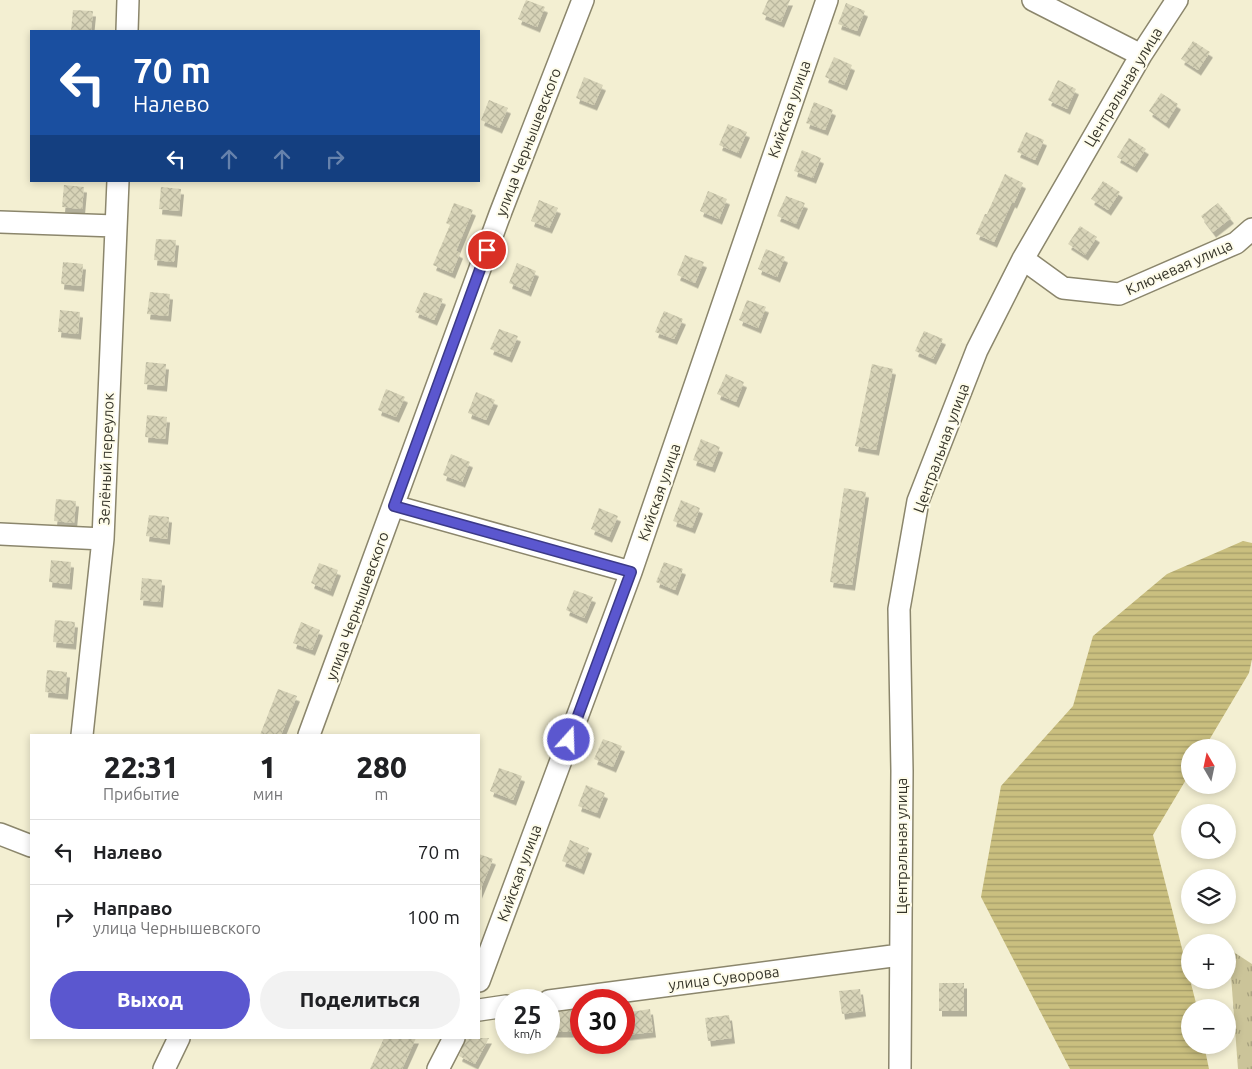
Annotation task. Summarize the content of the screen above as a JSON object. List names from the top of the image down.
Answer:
{
  "streets": {
    "street": [
      "Центральная улица",
      "Кийская улица",
      "улица Чернышевского",
      "Ключевая улица",
      "Зелёный переулок",
      "улица Суворова"
    ]
  },
  "crossings": [
    ["Центральная улица", "Ключевая улица"],
    ["Центральная улица", "улица Суворова"]
  ],
  "north": "top",
  "page": {
    "turn": ["70 m", "Налево"],
    "eta": [
      "22:31",
      "Прибытие",
      "1",
      "мин",
      "280",
      "m"
    ],
    "map_buttons": ["+", "−"],
    "list": [
      {
        "name": "Налево",
        "value": "70 m"
      },
      {
        "name": "Направо",
        "note": "улица Чернышевского",
        "value": "100 m"
      }
    ],
    "buttons": ["Выход", "Поделиться"],
    "speed": "25 km/h",
    "limit": "30"
  }
}
